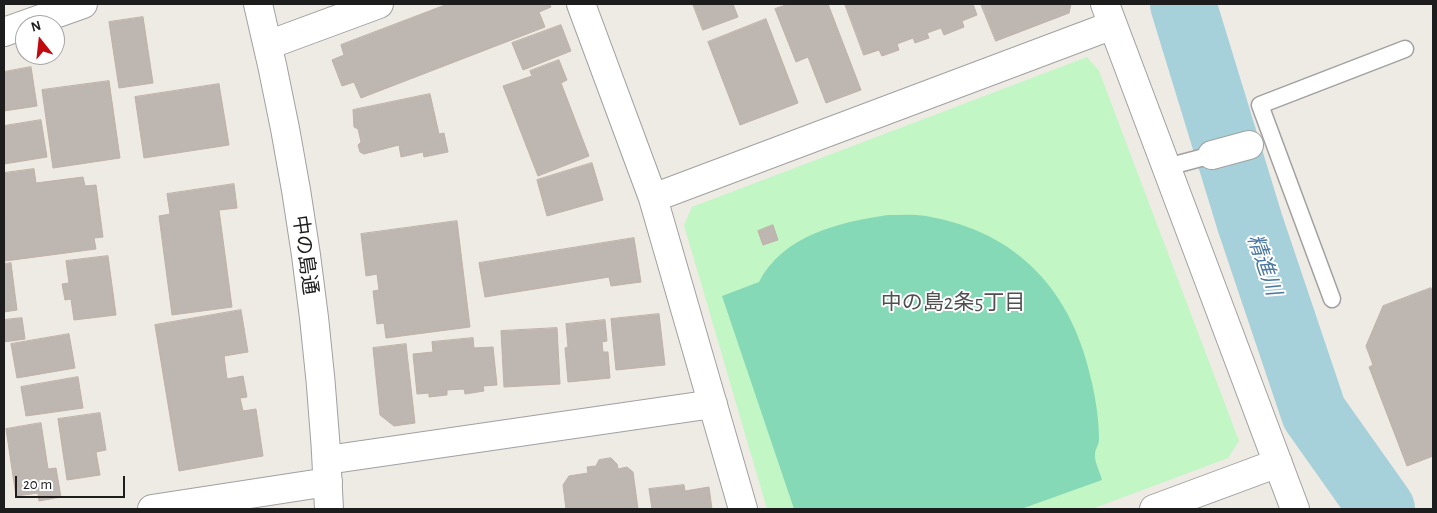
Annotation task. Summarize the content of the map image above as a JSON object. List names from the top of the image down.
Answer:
{
  "streets": {
    "street": ["中の島通"]
  },
  "districts": ["中の島2条5丁目"],
  "water": ["精進川"],
  "scale_bar": "20 m",
  "north": "top"
}
